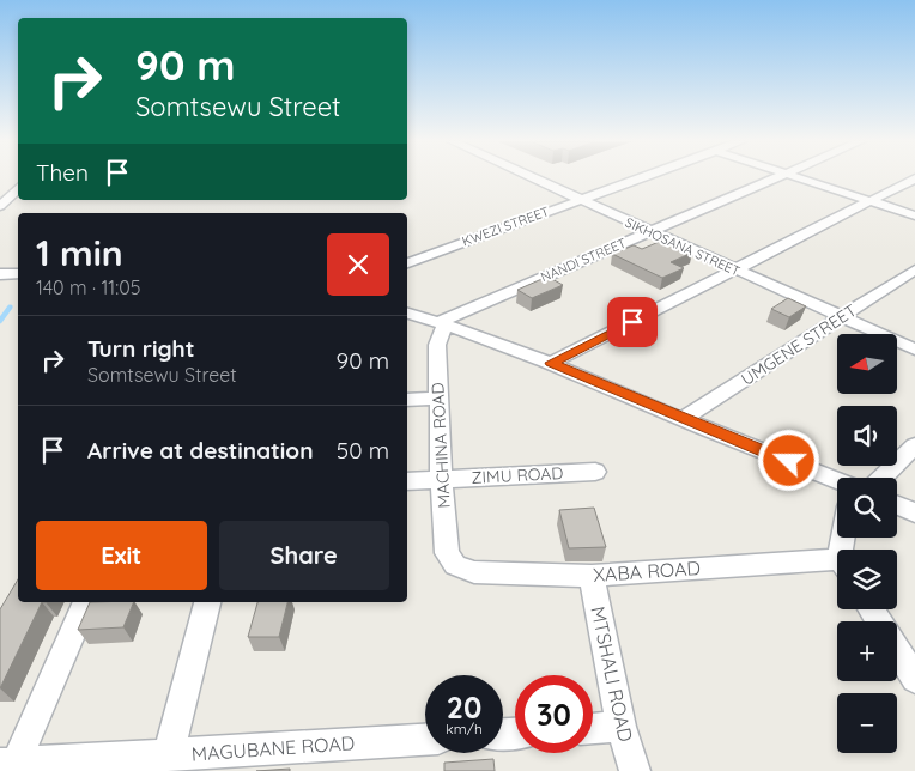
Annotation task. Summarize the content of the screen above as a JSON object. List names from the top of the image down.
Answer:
{
  "streets": {
    "street": [
      "KWEZI STREET",
      "SIKHOSANA STREET",
      "NANDI STREET",
      "UMGENE STREET",
      "MACHINA ROAD",
      "ZIMU ROAD",
      "XABA ROAD",
      "MTSHALI ROAD",
      "MAGUBANE ROAD"
    ]
  },
  "crossings": [
    ["KWEZI STREET", "SIKHOSANA STREET"],
    ["SIKHOSANA STREET", "NANDI STREET"],
    ["SIKHOSANA STREET", "UMGENE STREET"],
    ["NANDI STREET", "MACHINA ROAD"],
    ["MACHINA ROAD", "ZIMU ROAD"],
    ["MACHINA ROAD", "XABA ROAD"],
    ["XABA ROAD", "MTSHALI ROAD"]
  ],
  "north": "left",
  "page": {
    "turn": ["90 m", "Somtsewu Street"],
    "then": "Then",
    "heading": ["1 min", "140 m · 11:05"],
    "list": [
      {
        "name": "Turn right",
        "note": "Somtsewu Street",
        "value": "90 m"
      },
      {
        "name": "Arrive at destination",
        "value": "50 m"
      }
    ],
    "map_buttons": ["+", "−"],
    "buttons": ["Exit", "Share"],
    "speed": "20 km/h",
    "limit": "30"
  }
}
